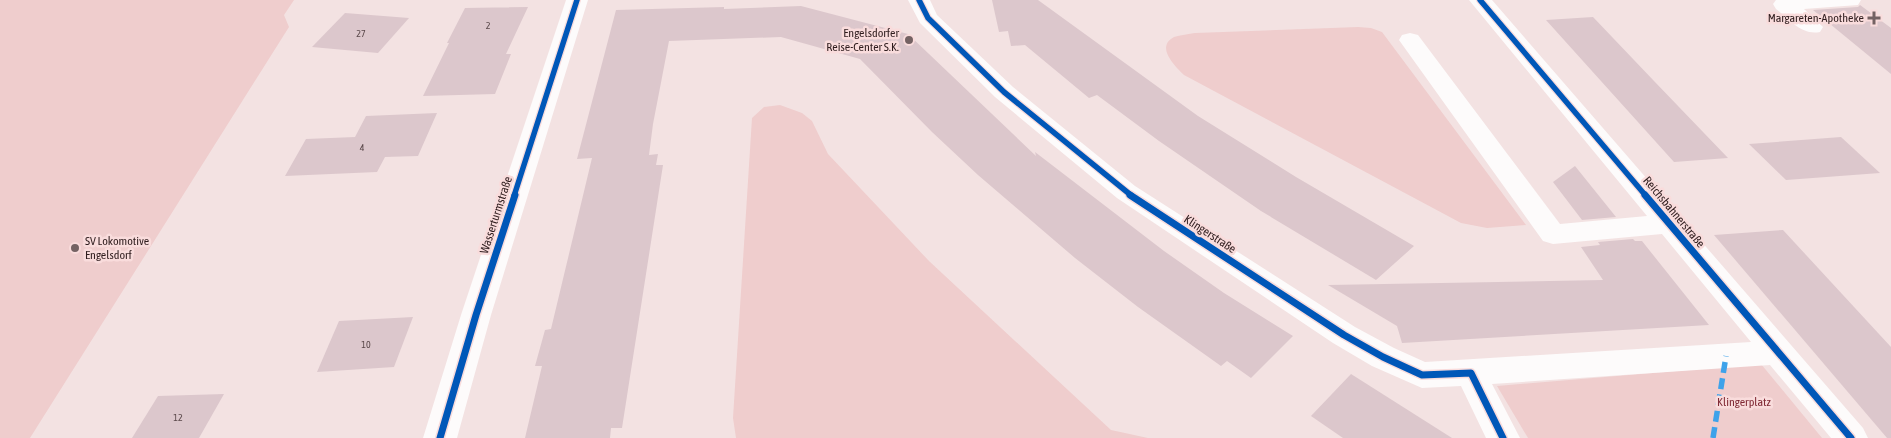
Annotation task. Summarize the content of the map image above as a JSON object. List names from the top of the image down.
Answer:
{
  "streets": {
    "street": ["Reichsbahnerstraße", "Wasserturmstraße", "Klingerstraße"]
  },
  "parks": ["Klingerplatz"],
  "places": {
    "health": ["Margareten-Apotheke"],
    "other": ["Engelsdorfer Reise-Center S.K.", "SV Lokomotive Engelsdorf"]
  },
  "house_numbers": [
    "2",
    "27",
    "4",
    "10",
    "12"
  ]
}
